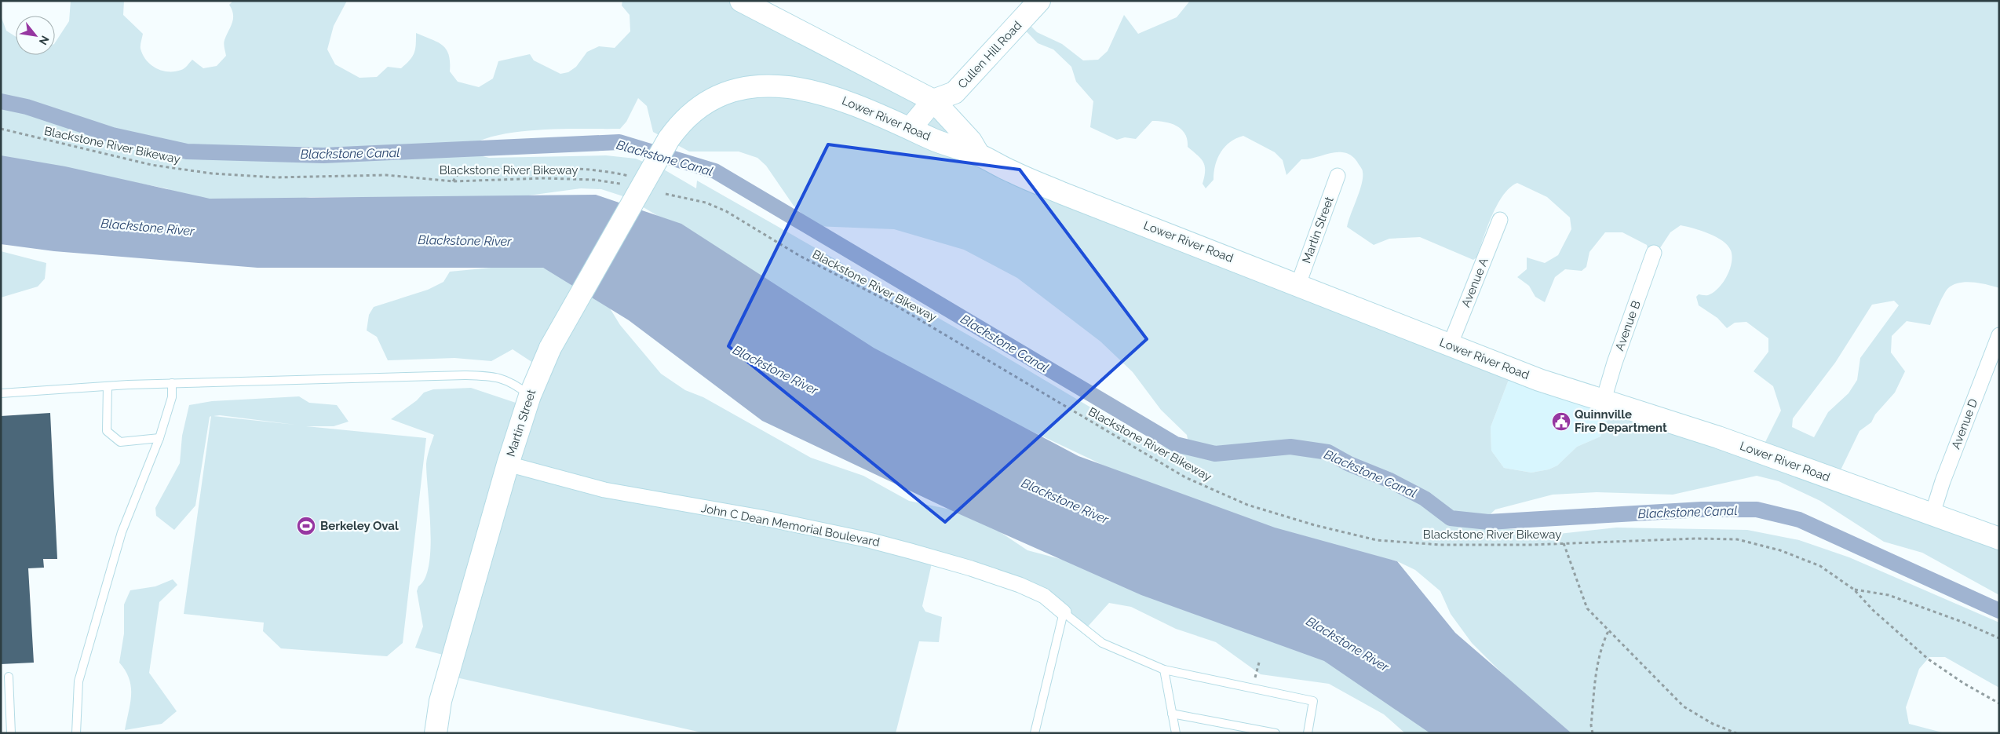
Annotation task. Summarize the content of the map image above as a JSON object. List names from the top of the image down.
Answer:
{
  "streets": {
    "street": [
      "Cullen Hill Road",
      "Lower River Road",
      "Martin Street",
      "Avenue A",
      "Avenue B",
      "Avenue D",
      "John C Dean Memorial Boulevard"
    ],
    "path": ["Blackstone River Bikeway"]
  },
  "crossings": [
    ["Cullen Hill Road", "Lower River Road"],
    ["Lower River Road", "Martin Street"],
    ["Lower River Road", "Avenue A"],
    ["Lower River Road", "Avenue B"],
    ["Lower River Road", "Avenue D"],
    ["Martin Street", "John C Dean Memorial Boulevard"]
  ],
  "water": ["Blackstone Canal", "Blackstone River"],
  "places": {
    "public building": ["Quinnville Fire Department"],
    "sports": ["Berkeley Oval"]
  },
  "north": "bottom right"
}
